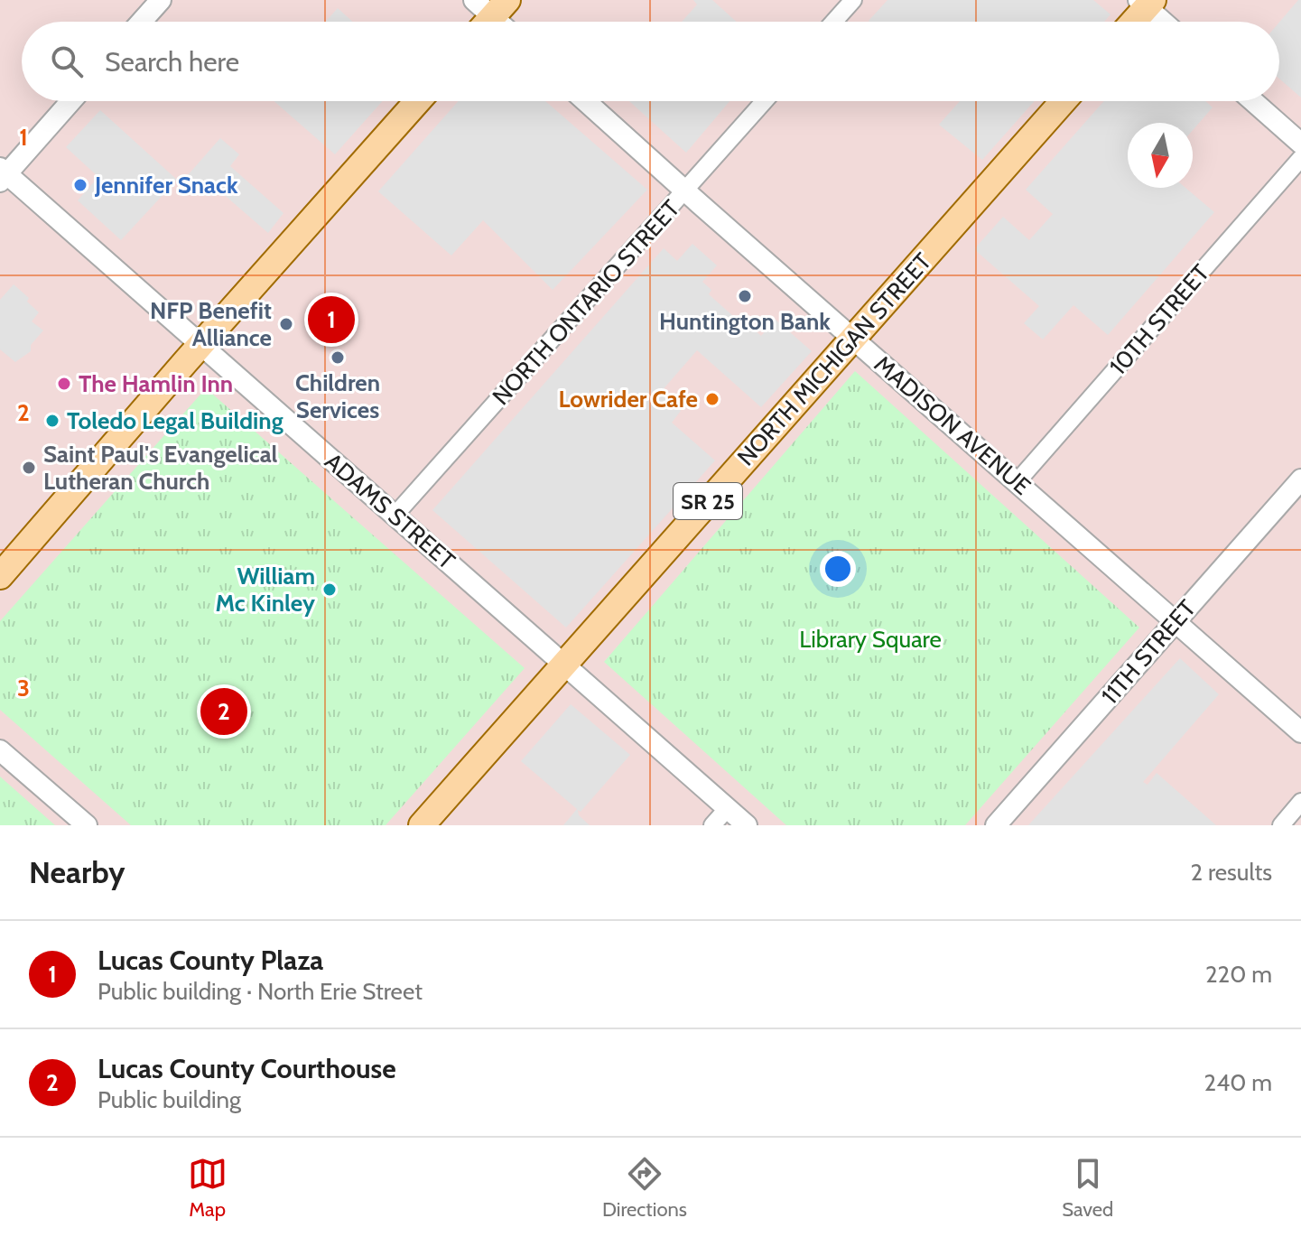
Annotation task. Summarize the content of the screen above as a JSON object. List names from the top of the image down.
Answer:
{
  "streets": {
    "main road": ["NORTH MICHIGAN STREET", "SR 25"],
    "street": [
      "NORTH ONTARIO STREET",
      "10TH STREET",
      "MADISON AVENUE",
      "ADAMS STREET",
      "11TH STREET"
    ]
  },
  "crossings": [
    ["NORTH ONTARIO STREET", "MADISON AVENUE"],
    ["NORTH ONTARIO STREET", "ADAMS STREET"],
    ["10TH STREET", "MADISON AVENUE"],
    ["NORTH MICHIGAN STREET", "MADISON AVENUE"],
    ["NORTH MICHIGAN STREET", "ADAMS STREET"],
    ["MADISON AVENUE", "11TH STREET"]
  ],
  "parks": ["Library Square"],
  "places": [
    "Jennifer Snack",
    "Huntington Bank",
    "NFP Benefit Alliance",
    "Children Services",
    "The Hamlin Inn",
    "Lowrider Cafe",
    "Toledo Legal Building",
    "Saint Paul's Evangelical Lutheran Church",
    "William Mc Kinley"
  ],
  "north": "bottom",
  "page": {
    "search": "Search here",
    "pins": ["1", "2"],
    "heading": ["Nearby", "2 results"],
    "list": [
      {
        "mark": "1",
        "name": "Lucas County Plaza",
        "note": "Public building · North Erie Street",
        "value": "220 m"
      },
      {
        "mark": "2",
        "name": "Lucas County Courthouse",
        "note": "Public building",
        "value": "240 m"
      }
    ],
    "nav": ["Map", "Directions", "Saved"]
  },
  "grid": {
    "rows": ["1", "2", "3"]
  }
}
